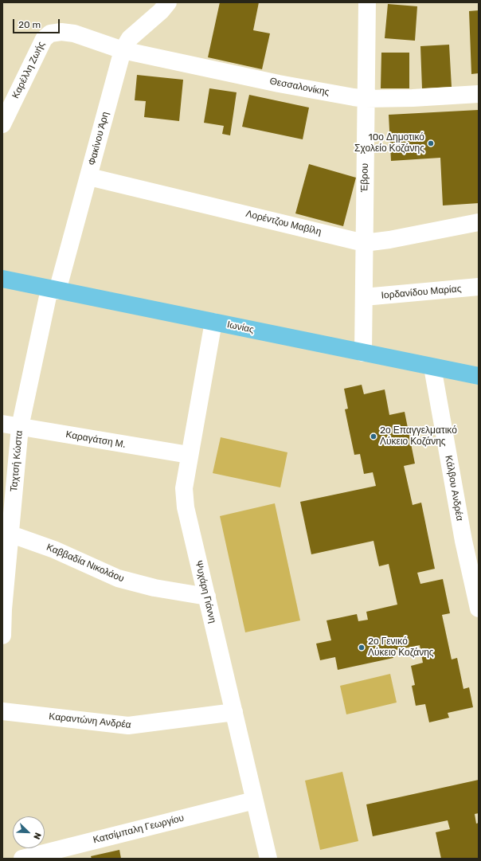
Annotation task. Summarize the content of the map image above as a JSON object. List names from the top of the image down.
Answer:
{
  "streets": {
    "main road": ["Ιωνίας"],
    "street": [
      "Καρέλλη Ζωής",
      "Θεσσαλονίκης",
      "Φακίνου Άρη",
      "Έβρου",
      "Λορέντζου Μαβίλη",
      "Ιορδανίδου Μαρίας",
      "Καραγάτση Μ.",
      "Ταχτσή Κώστα",
      "Κάλβου Ανδρέα",
      "Καββαδία Νικολάου",
      "Ψυχάρη Γιάννη",
      "Καραντώνη Ανδρέα",
      "Κατσίμπαλη Γεωργίου"
    ]
  },
  "crossings": [
    ["Καρέλλη Ζωής", "Θεσσαλονίκης"],
    ["Καρέλλη Ζωής", "Φακίνου Άρη"],
    ["Θεσσαλονίκης", "Φακίνου Άρη"],
    ["Θεσσαλονίκης", "Έβρου"],
    ["Φακίνου Άρη", "Λορέντζου Μαβίλη"],
    ["Φακίνου Άρη", "Ιωνίας"],
    ["Φακίνου Άρη", "Ταχτσή Κώστα"],
    ["Έβρου", "Λορέντζου Μαβίλη"],
    ["Έβρου", "Ιορδανίδου Μαρίας"],
    ["Έβρου", "Ιωνίας"],
    ["Ιωνίας", "Ταχτσή Κώστα"],
    ["Ιωνίας", "Κάλβου Ανδρέα"],
    ["Ιωνίας", "Ψυχάρη Γιάννη"],
    ["Καραγάτση Μ.", "Ταχτσή Κώστα"],
    ["Καραγάτση Μ.", "Ψυχάρη Γιάννη"],
    ["Ταχτσή Κώστα", "Καββαδία Νικολάου"],
    ["Καββαδία Νικολάου", "Ψυχάρη Γιάννη"],
    ["Ψυχάρη Γιάννη", "Καραντώνη Ανδρέα"],
    ["Ψυχάρη Γιάννη", "Κατσίμπαλη Γεωργίου"]
  ],
  "places": ["10ο Δημοτικό Σχολείο Κοζάνης", "2ο Επαγγελματικό Λύκειο Κοζάνης", "2ο Γενικό Λύκειο Κοζάνης"],
  "scale_bar": "20 m",
  "north": "bottom right"
}
